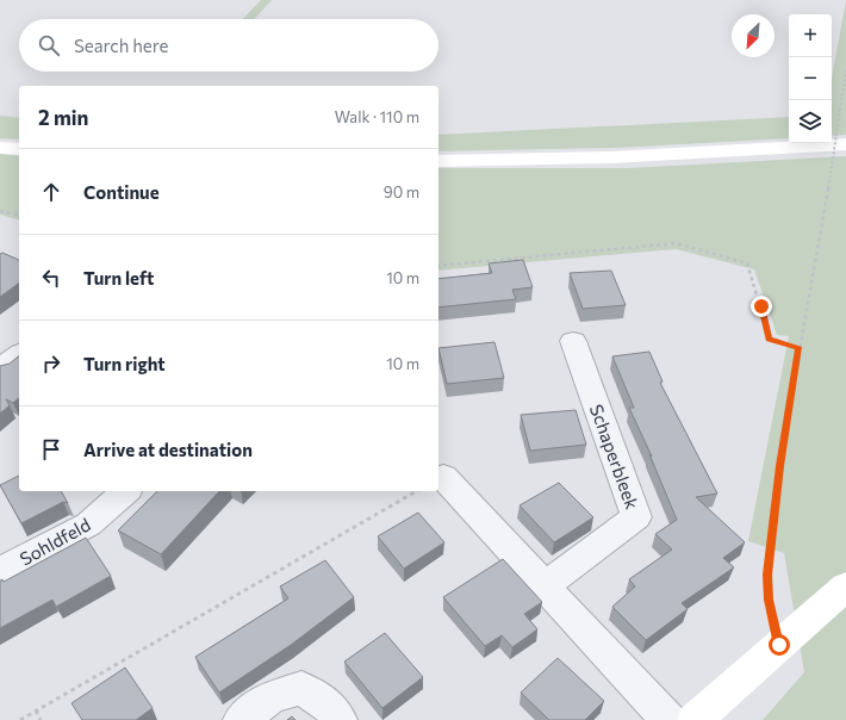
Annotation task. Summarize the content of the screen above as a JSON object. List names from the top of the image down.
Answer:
{
  "streets": {
    "street": ["Schaperbleek", "Sohldfeld"]
  },
  "north": "bottom left",
  "page": {
    "map_buttons": ["+", "−"],
    "search": "Search here",
    "heading": ["2 min", "Walk · 110 m"],
    "list": [
      ["Continue", "90 m"],
      ["Turn left", "10 m"],
      ["Turn right", "10 m"],
      "Arrive at destination"
    ]
  }
}
